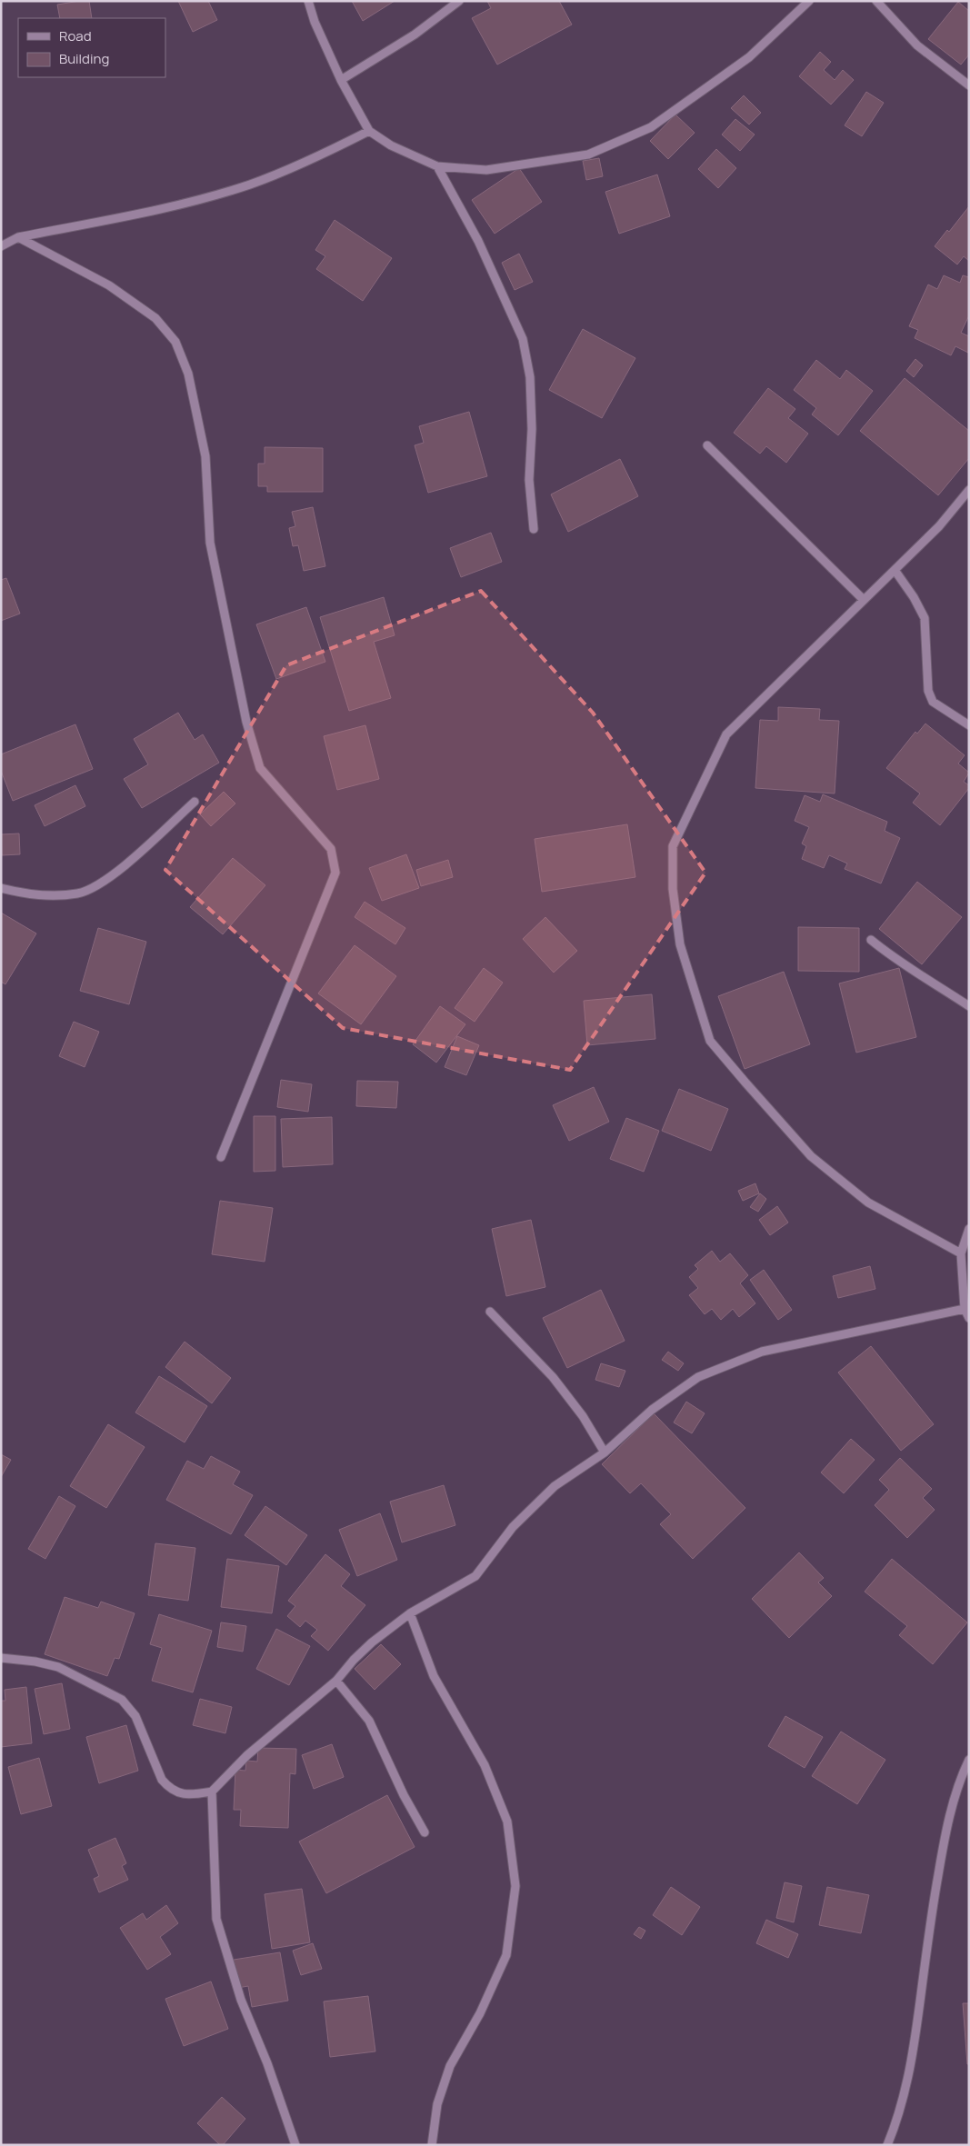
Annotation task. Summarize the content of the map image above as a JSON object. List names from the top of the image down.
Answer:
{
  "legend": ["Road", "Building"]
}
